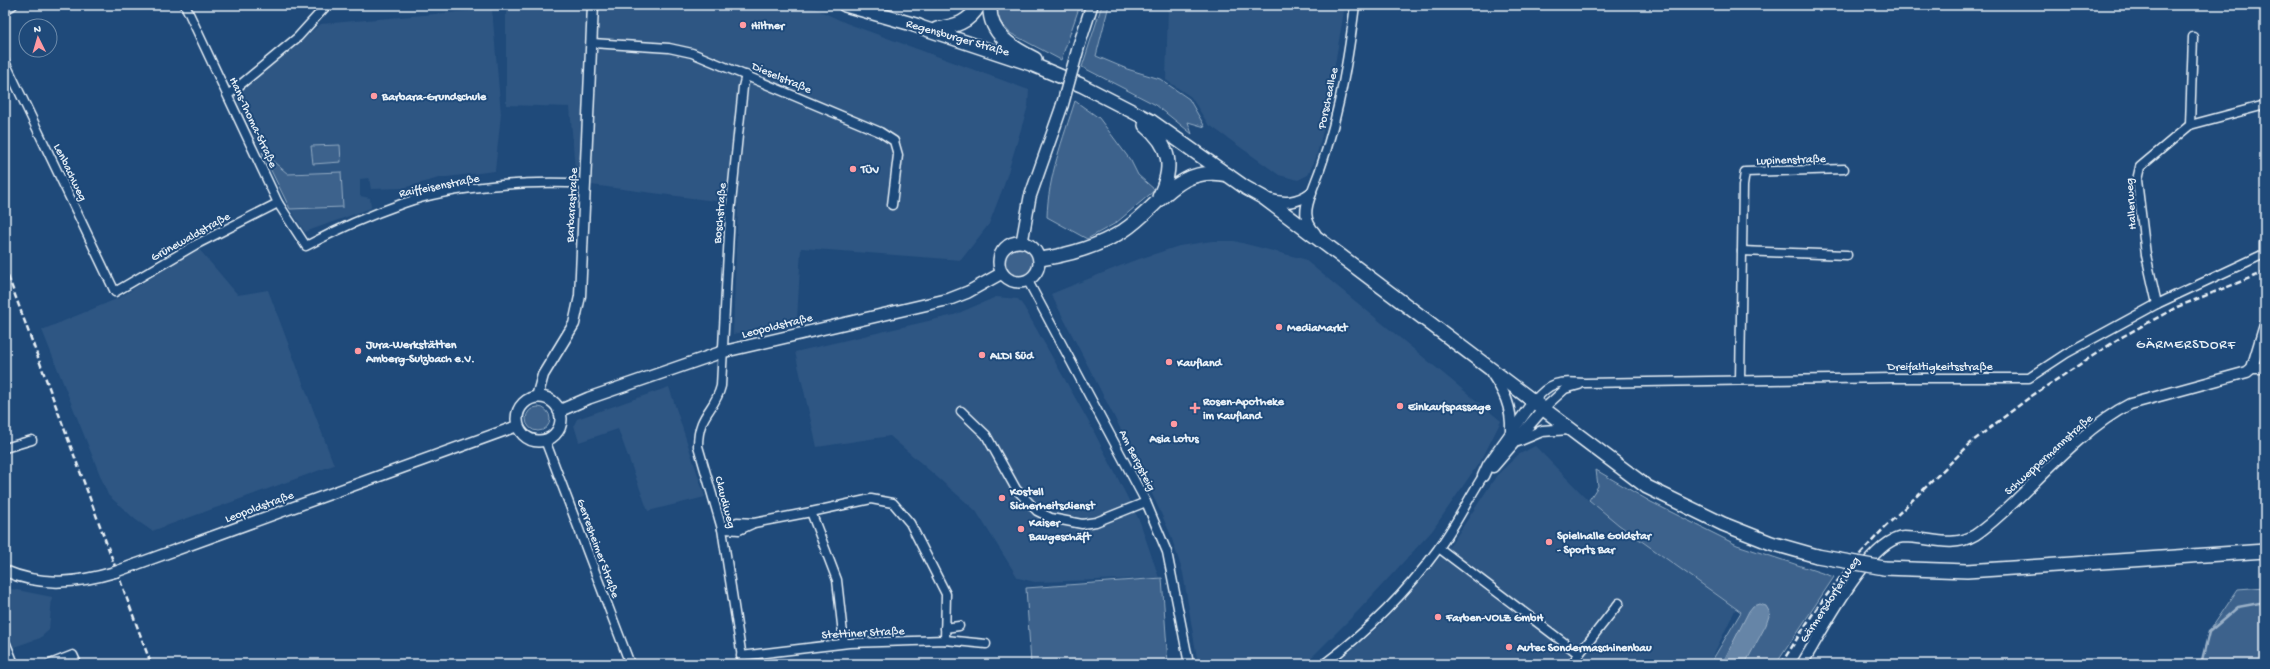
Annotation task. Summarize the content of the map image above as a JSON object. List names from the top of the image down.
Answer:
{
  "streets": {
    "main road": ["Regensburger Straße", "Leopoldstraße"],
    "street": [
      "Dieselstraße",
      "Porscheallee",
      "Hans-Thoma-Straße",
      "Lupinenstraße",
      "Lenbachweg",
      "Raiffeisenstraße",
      "Hallerweg",
      "Barbarastraße",
      "Boschstraße",
      "Grünewaldstraße",
      "Dreifaltigkeitsstraße",
      "Schweppermannstraße",
      "Am Bergsteig",
      "Claudiweg",
      "Gerresheimer Straße",
      "Gärmersdorfer Weg",
      "Stettiner Straße"
    ]
  },
  "crossings": [
    ["Dieselstraße", "Barbarastraße"],
    ["Dieselstraße", "Boschstraße"],
    ["Hans-Thoma-Straße", "Raiffeisenstraße"],
    ["Hans-Thoma-Straße", "Grünewaldstraße"],
    ["Lupinenstraße", "Dreifaltigkeitsstraße"],
    ["Lenbachweg", "Grünewaldstraße"],
    ["Raiffeisenstraße", "Barbarastraße"],
    ["Hallerweg", "Dreifaltigkeitsstraße"],
    ["Barbarastraße", "Leopoldstraße"],
    ["Barbarastraße", "Gerresheimer Straße"],
    ["Boschstraße", "Leopoldstraße"],
    ["Boschstraße", "Claudiweg"],
    ["Leopoldstraße", "Am Bergsteig"],
    ["Leopoldstraße", "Claudiweg"],
    ["Leopoldstraße", "Gerresheimer Straße"],
    ["Schweppermannstraße", "Gärmersdorfer Weg"],
    ["Claudiweg", "Stettiner Straße"]
  ],
  "districts": ["GÄRMERSDORF"],
  "places": {
    "other": [
      "Hiltner",
      "Barbara-Grundschule",
      "TÜV",
      "MediaMarkt",
      "Jura-Werkstätten Amberg-Sulzbach e.V.",
      "ALDI Süd",
      "Kaufland",
      "Einkaufspassage",
      "Asia Lotus",
      "Kostell Sicherheitsdienst",
      "Kaiser Baugeschäft",
      "Spielhalle Goldstar - Sports Bar",
      "Farben-VOLZ GmbH",
      "Autec Sondermaschinenbau"
    ],
    "health": ["Rosen-Apotheke im Kaufland"]
  },
  "north": "top"
}
